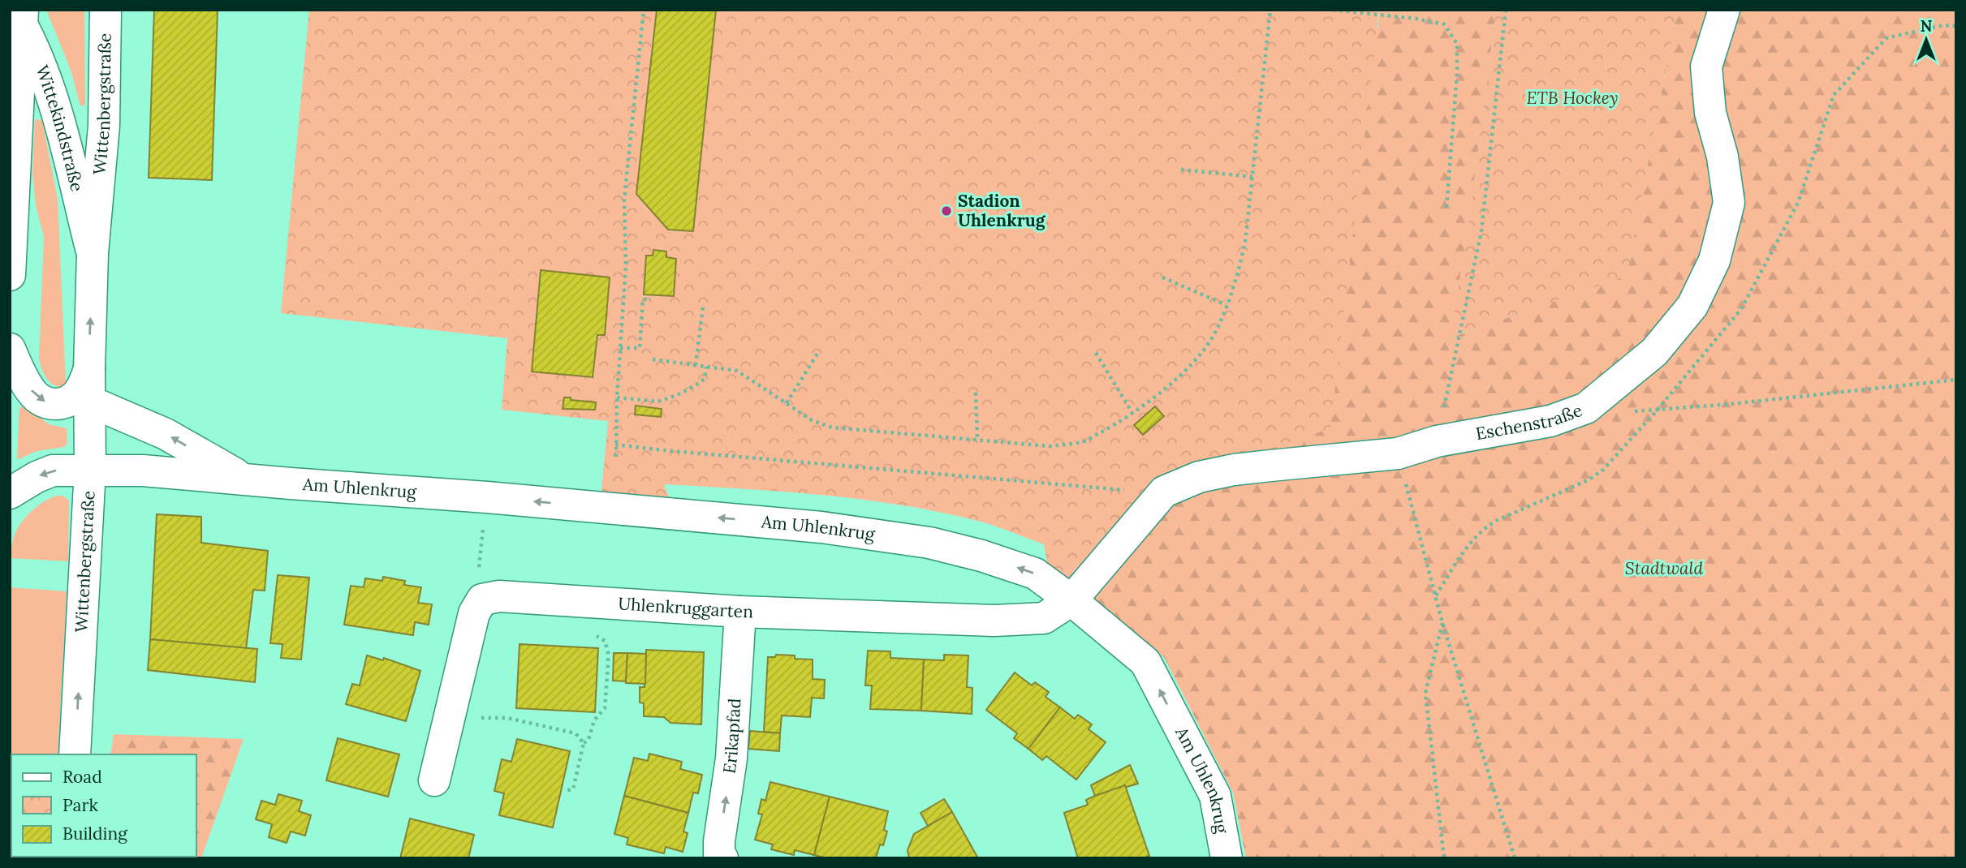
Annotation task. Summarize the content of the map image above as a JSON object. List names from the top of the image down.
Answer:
{
  "streets": {
    "street": [
      "Wittenbergstraße",
      "Wittekindstraße",
      "Eschenstraße",
      "Am Uhlenkrug",
      "Uhlenkruggarten",
      "Erikapfad"
    ]
  },
  "crossings": [
    ["Wittenbergstraße", "Wittekindstraße"],
    ["Wittenbergstraße", "Am Uhlenkrug"],
    ["Eschenstraße", "Am Uhlenkrug"],
    ["Eschenstraße", "Uhlenkruggarten"],
    ["Am Uhlenkrug", "Uhlenkruggarten"],
    ["Uhlenkruggarten", "Erikapfad"]
  ],
  "one_way": ["Am Uhlenkrug", "Erikapfad"],
  "parks": ["ETB Hockey", "Stadtwald"],
  "places": ["Stadion Uhlenkrug"],
  "legend": ["Road", "Park", "Building"],
  "north": "top"
}
